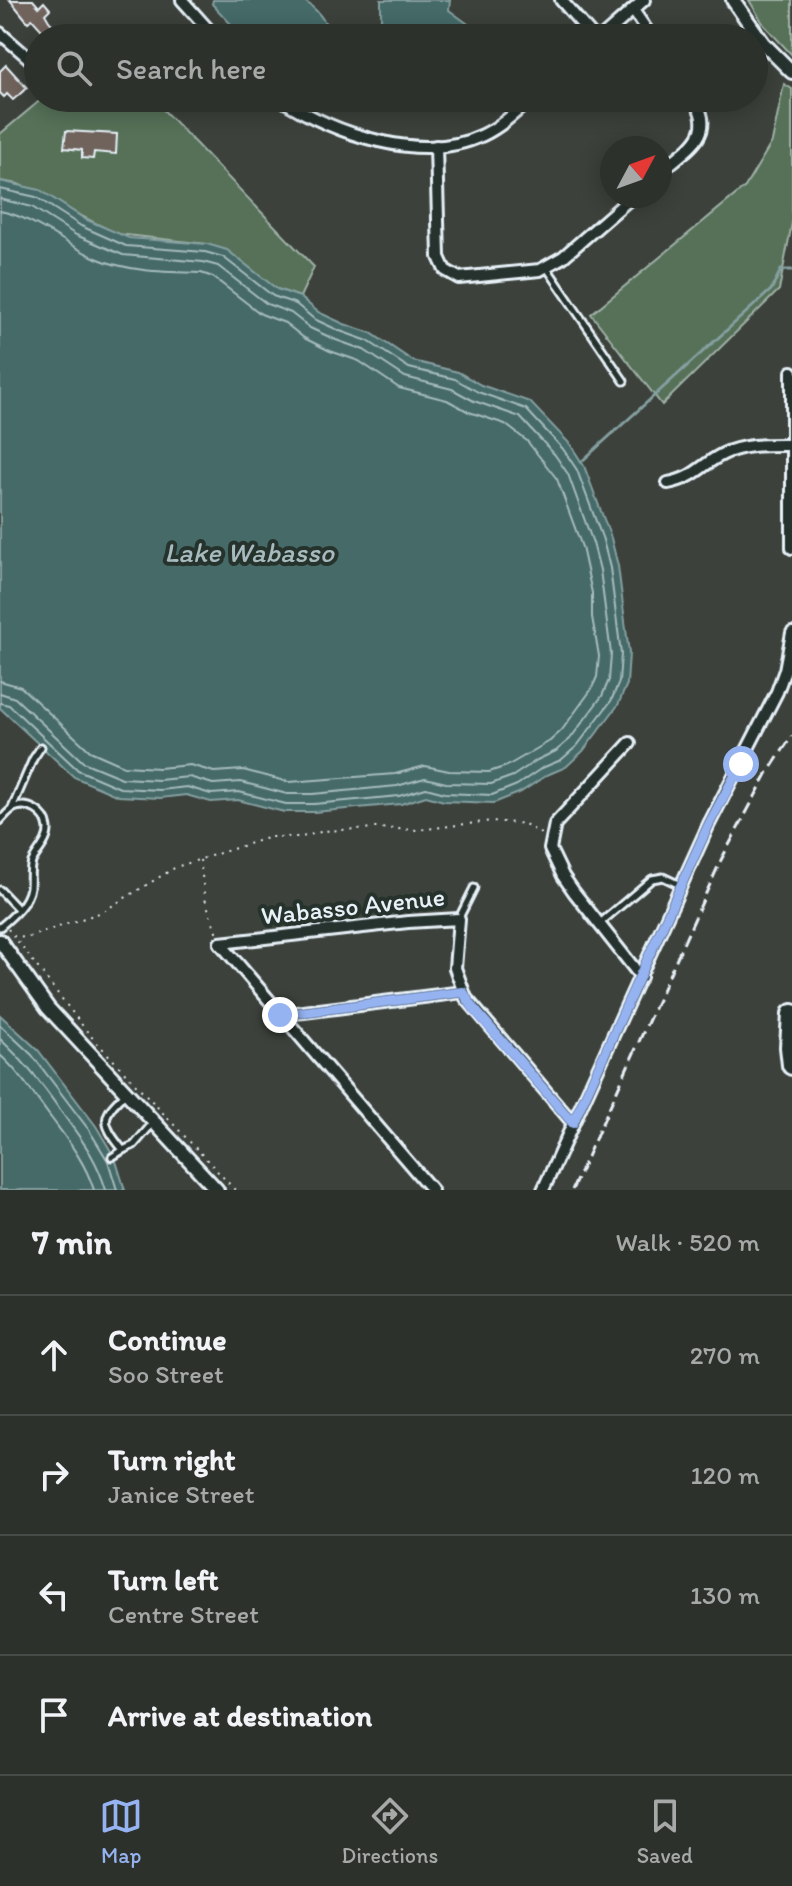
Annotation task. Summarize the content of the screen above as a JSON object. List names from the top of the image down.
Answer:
{
  "streets": {
    "street": ["Wabasso Avenue"]
  },
  "water": ["Lake Wabasso"],
  "north": "top right",
  "page": {
    "search": "Search here",
    "heading": ["7 min", "Walk · 520 m"],
    "list": [
      ["Continue", "Soo Street", "270 m"],
      ["Turn right", "Janice Street", "120 m"],
      ["Turn left", "Centre Street", "130 m"],
      "Arrive at destination"
    ],
    "nav": ["Map", "Directions", "Saved"]
  }
}
